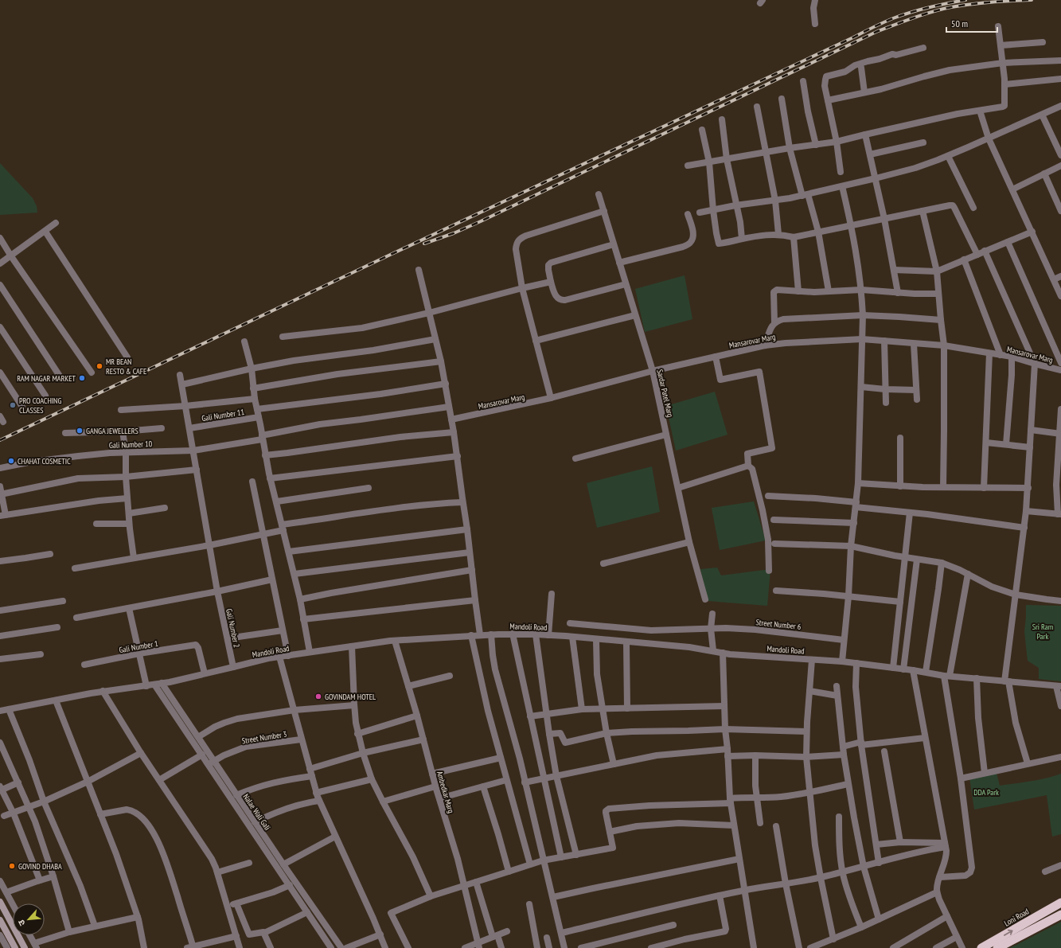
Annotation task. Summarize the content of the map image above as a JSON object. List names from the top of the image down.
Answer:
{
  "streets": {
    "highway": ["Loni Road"],
    "street": [
      "Mansarovar Marg",
      "Sardar Patel Marg",
      "Gali Number 11",
      "Gali Number 10",
      "Street Number 6",
      "Mandoli Road",
      "Gali Number 2",
      "Gali Number 1",
      "Street Number 3",
      "Ambedkar Marg",
      "Nalae Wali Gali"
    ]
  },
  "crossings": [
    ["Mansarovar Marg", "Sardar Patel Marg"],
    ["Gali Number 11", "Gali Number 2"],
    ["Gali Number 10", "Gali Number 2"],
    ["Mandoli Road", "Gali Number 2"],
    ["Mandoli Road", "Gali Number 1"],
    ["Mandoli Road", "Ambedkar Marg"],
    ["Mandoli Road", "Nalae Wali Gali"],
    ["Street Number 3", "Nalae Wali Gali"]
  ],
  "parks": ["Sri Ram Park", "DDA Park"],
  "places": [
    "MR BEAN RESTO & CAFE",
    "RAM NAGAR MARKET",
    "PRO COACHING CLASSES",
    "GANGA JEWELLERS",
    "CHAHAT COSMETIC",
    "GOVINDAM HOTEL",
    "GOVIND DHABA"
  ],
  "scale_bar": "50 m",
  "north": "bottom left"
}
